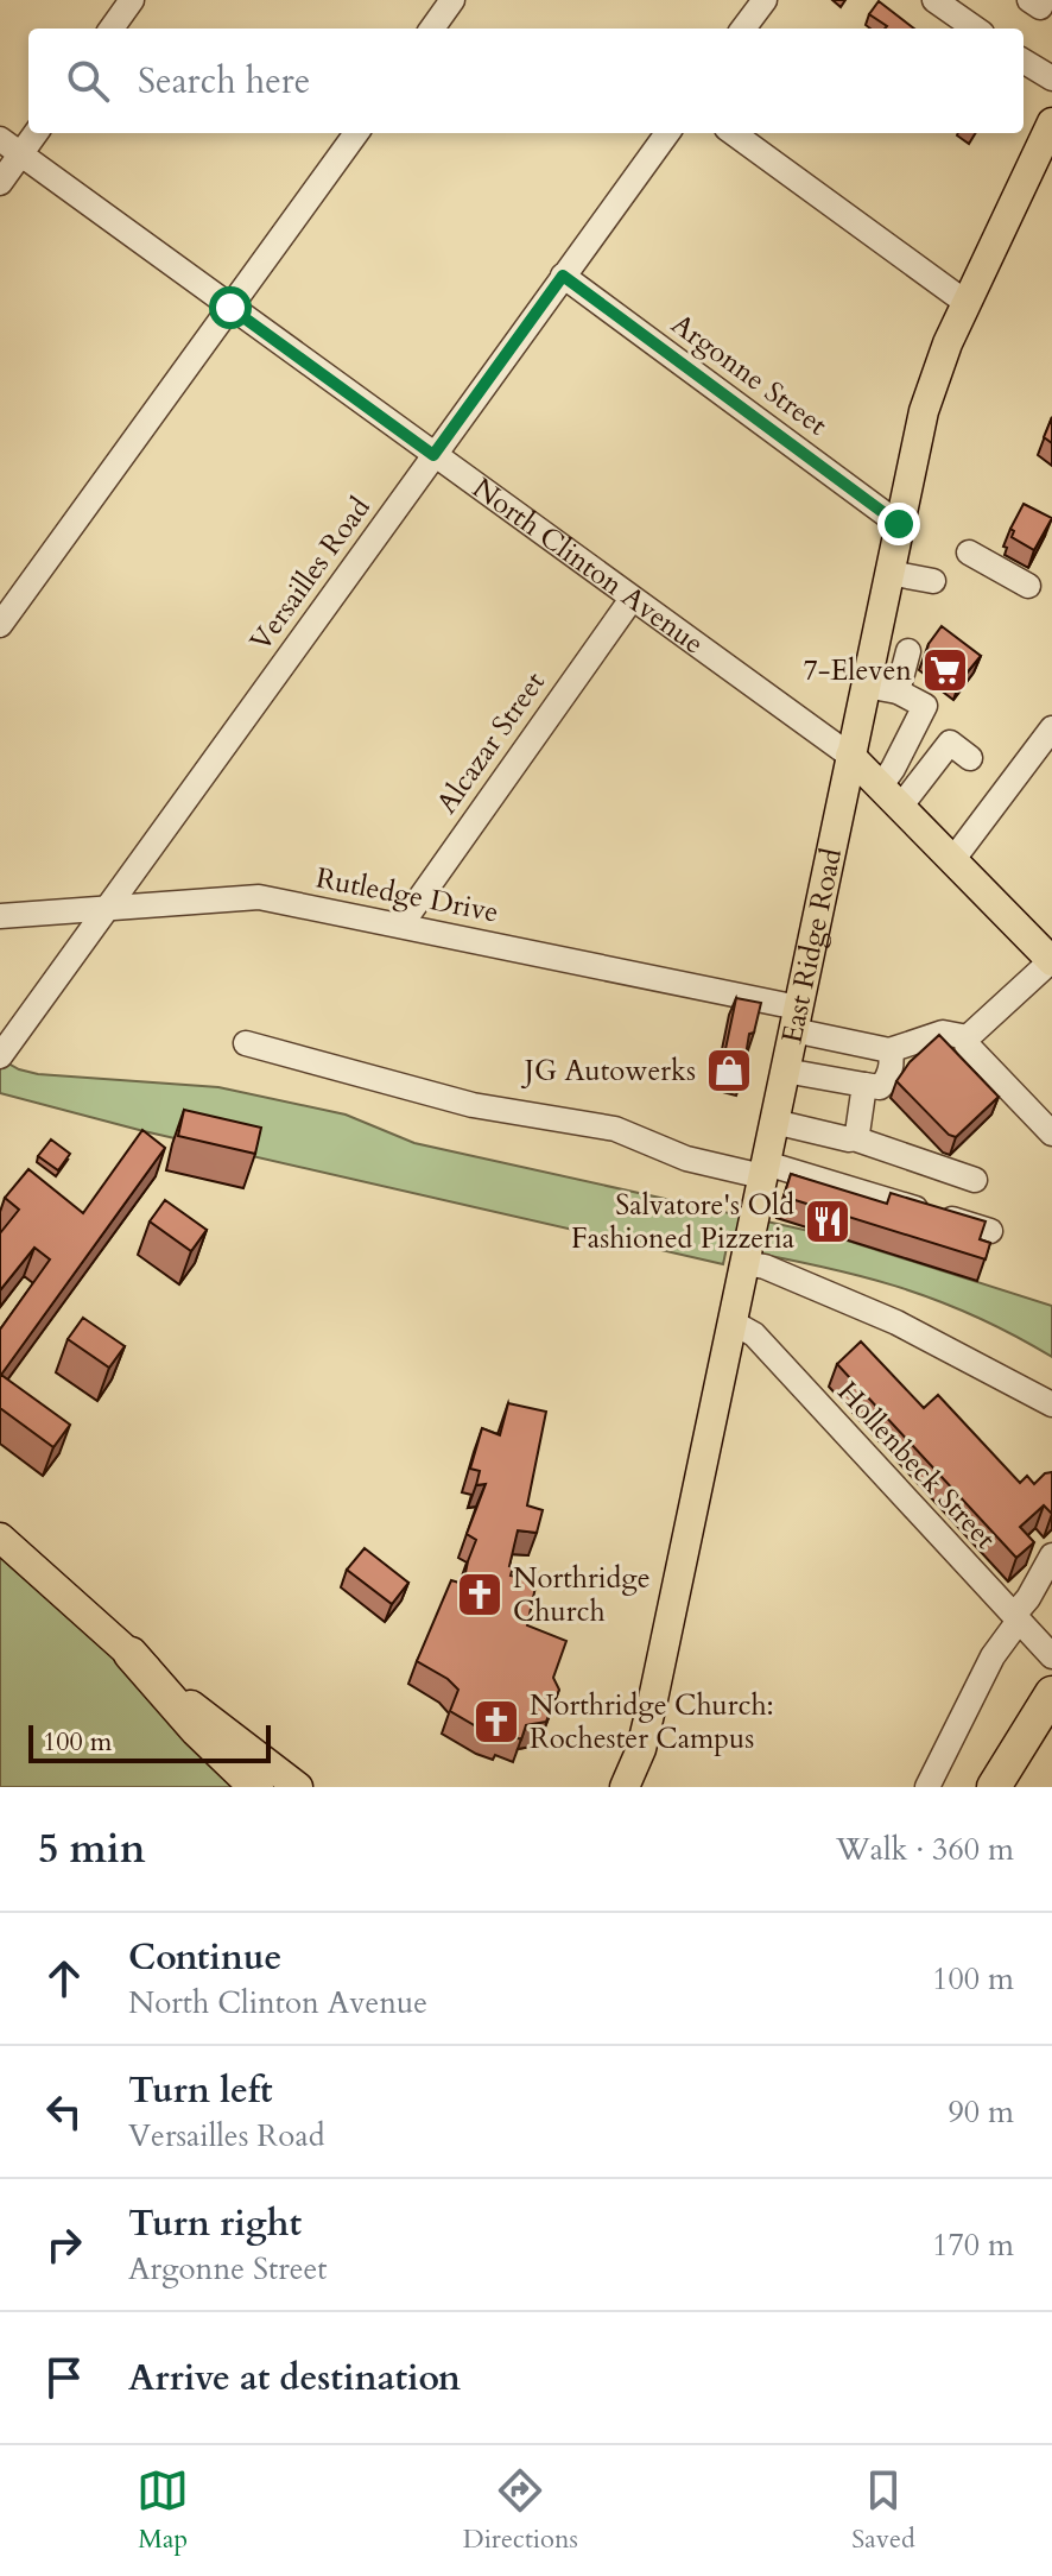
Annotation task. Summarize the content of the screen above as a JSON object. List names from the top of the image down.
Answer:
{
  "streets": {
    "main road": ["North Clinton Avenue", "East Ridge Road"],
    "street": [
      "Argonne Street",
      "Versailles Road",
      "Alcazar Street",
      "Rutledge Drive",
      "Hollenbeck Street"
    ]
  },
  "crossings": [
    ["Argonne Street", "Versailles Road"],
    ["Argonne Street", "East Ridge Road"],
    ["North Clinton Avenue", "Versailles Road"],
    ["North Clinton Avenue", "Alcazar Street"],
    ["North Clinton Avenue", "East Ridge Road"],
    ["Versailles Road", "Rutledge Drive"],
    ["Alcazar Street", "Rutledge Drive"],
    ["Rutledge Drive", "East Ridge Road"],
    ["East Ridge Road", "Hollenbeck Street"]
  ],
  "places": {
    "supermarket": ["7-Eleven"],
    "shop": ["JG Autowerks"],
    "restaurant": ["Salvatore's Old Fashioned Pizzeria"],
    "church": ["Northridge Church", "Northridge Church: Rochester Campus"]
  },
  "scale_bar": "100 m",
  "page": {
    "search": "Search here",
    "scale": "100 m",
    "heading": ["5 min", "Walk · 360 m"],
    "list": [
      ["Continue", "North Clinton Avenue", "100 m"],
      ["Turn left", "Versailles Road", "90 m"],
      ["Turn right", "Argonne Street", "170 m"],
      "Arrive at destination"
    ],
    "nav": ["Map", "Directions", "Saved"]
  }
}
